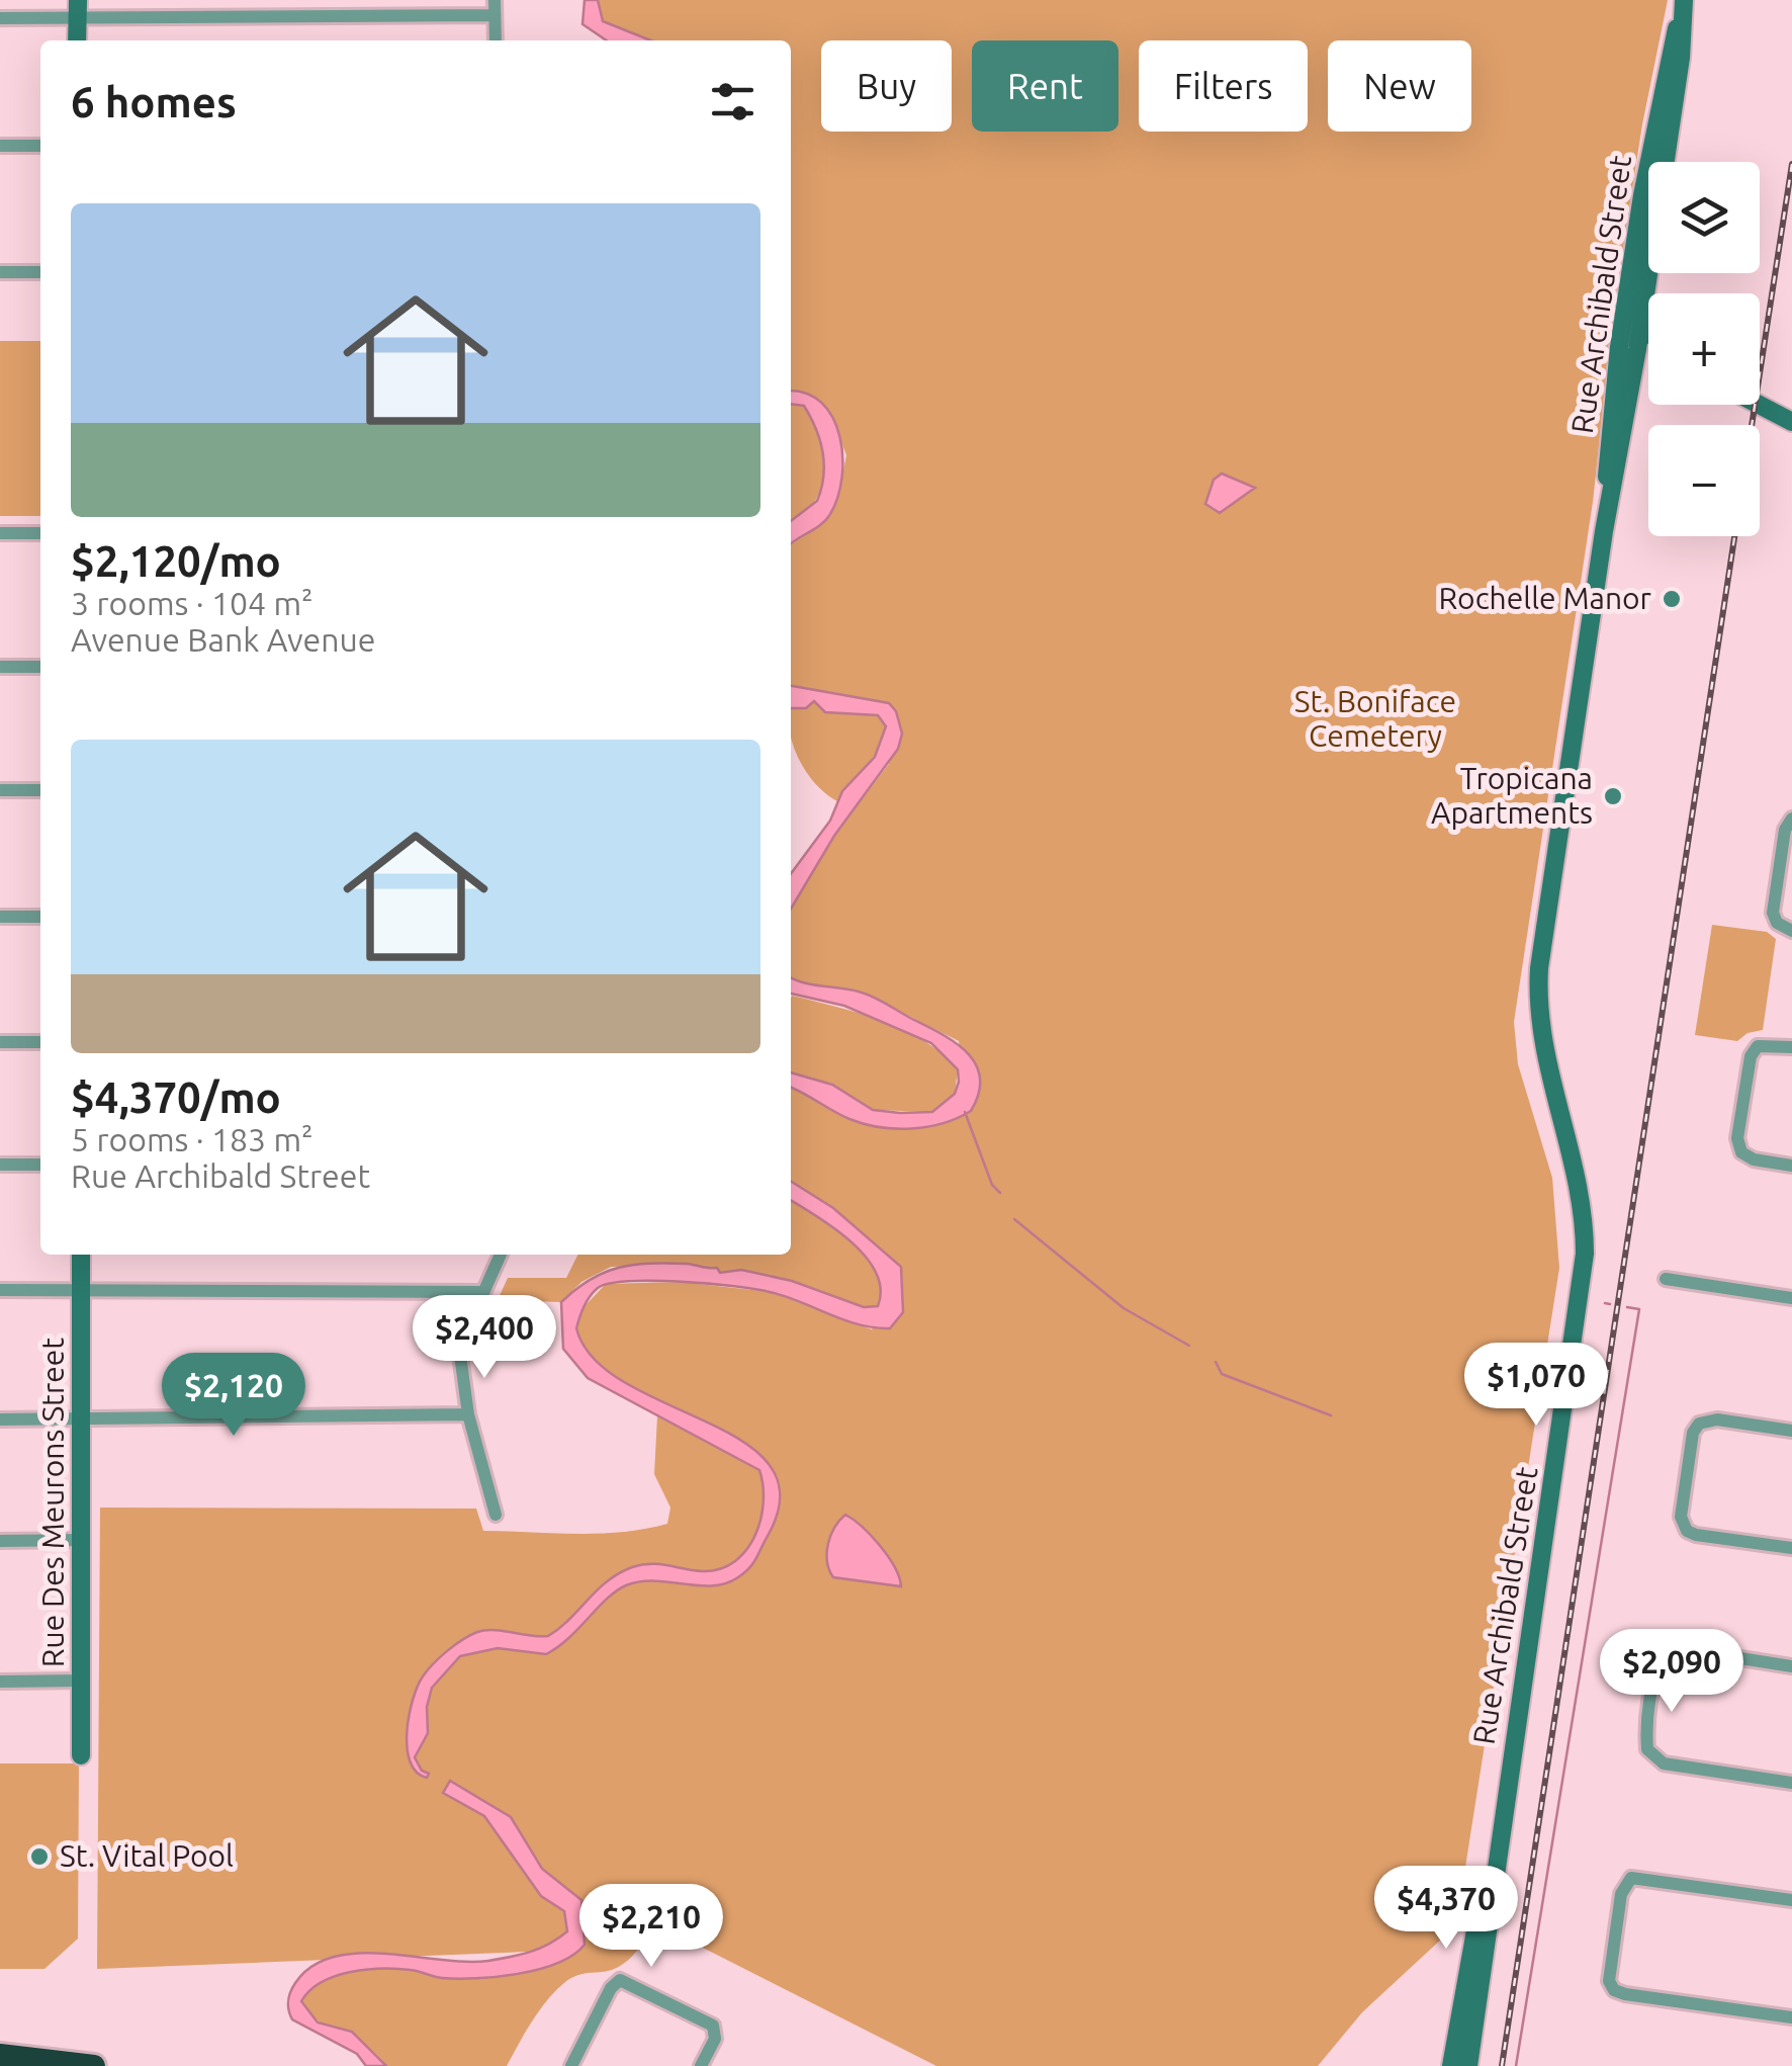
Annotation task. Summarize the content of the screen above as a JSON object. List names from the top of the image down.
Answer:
{
  "streets": {
    "main road": ["Rue Archibald Street", "Rue Des Meurons Street"]
  },
  "parks": ["St. Boniface Cemetery"],
  "places": ["Rochelle Manor", "Tropicana Apartments", "St. Vital Pool"],
  "page": {
    "chip": [
      "Buy",
      "Rent",
      "Filters",
      "New"
    ],
    "heading": "6 homes",
    "map_buttons": ["+", "−"],
    "list": [
      {
        "name": "$2,120/mo",
        "note": "3 rooms · 104 m² · Avenue Bank Avenue"
      },
      {
        "name": "$4,370/mo",
        "note": "5 rooms · 183 m² · Rue Archibald Street"
      }
    ],
    "price": [
      "$2,400",
      "$1,070",
      "$2,120",
      "$2,090",
      "$4,370",
      "$2,210"
    ]
  }
}
